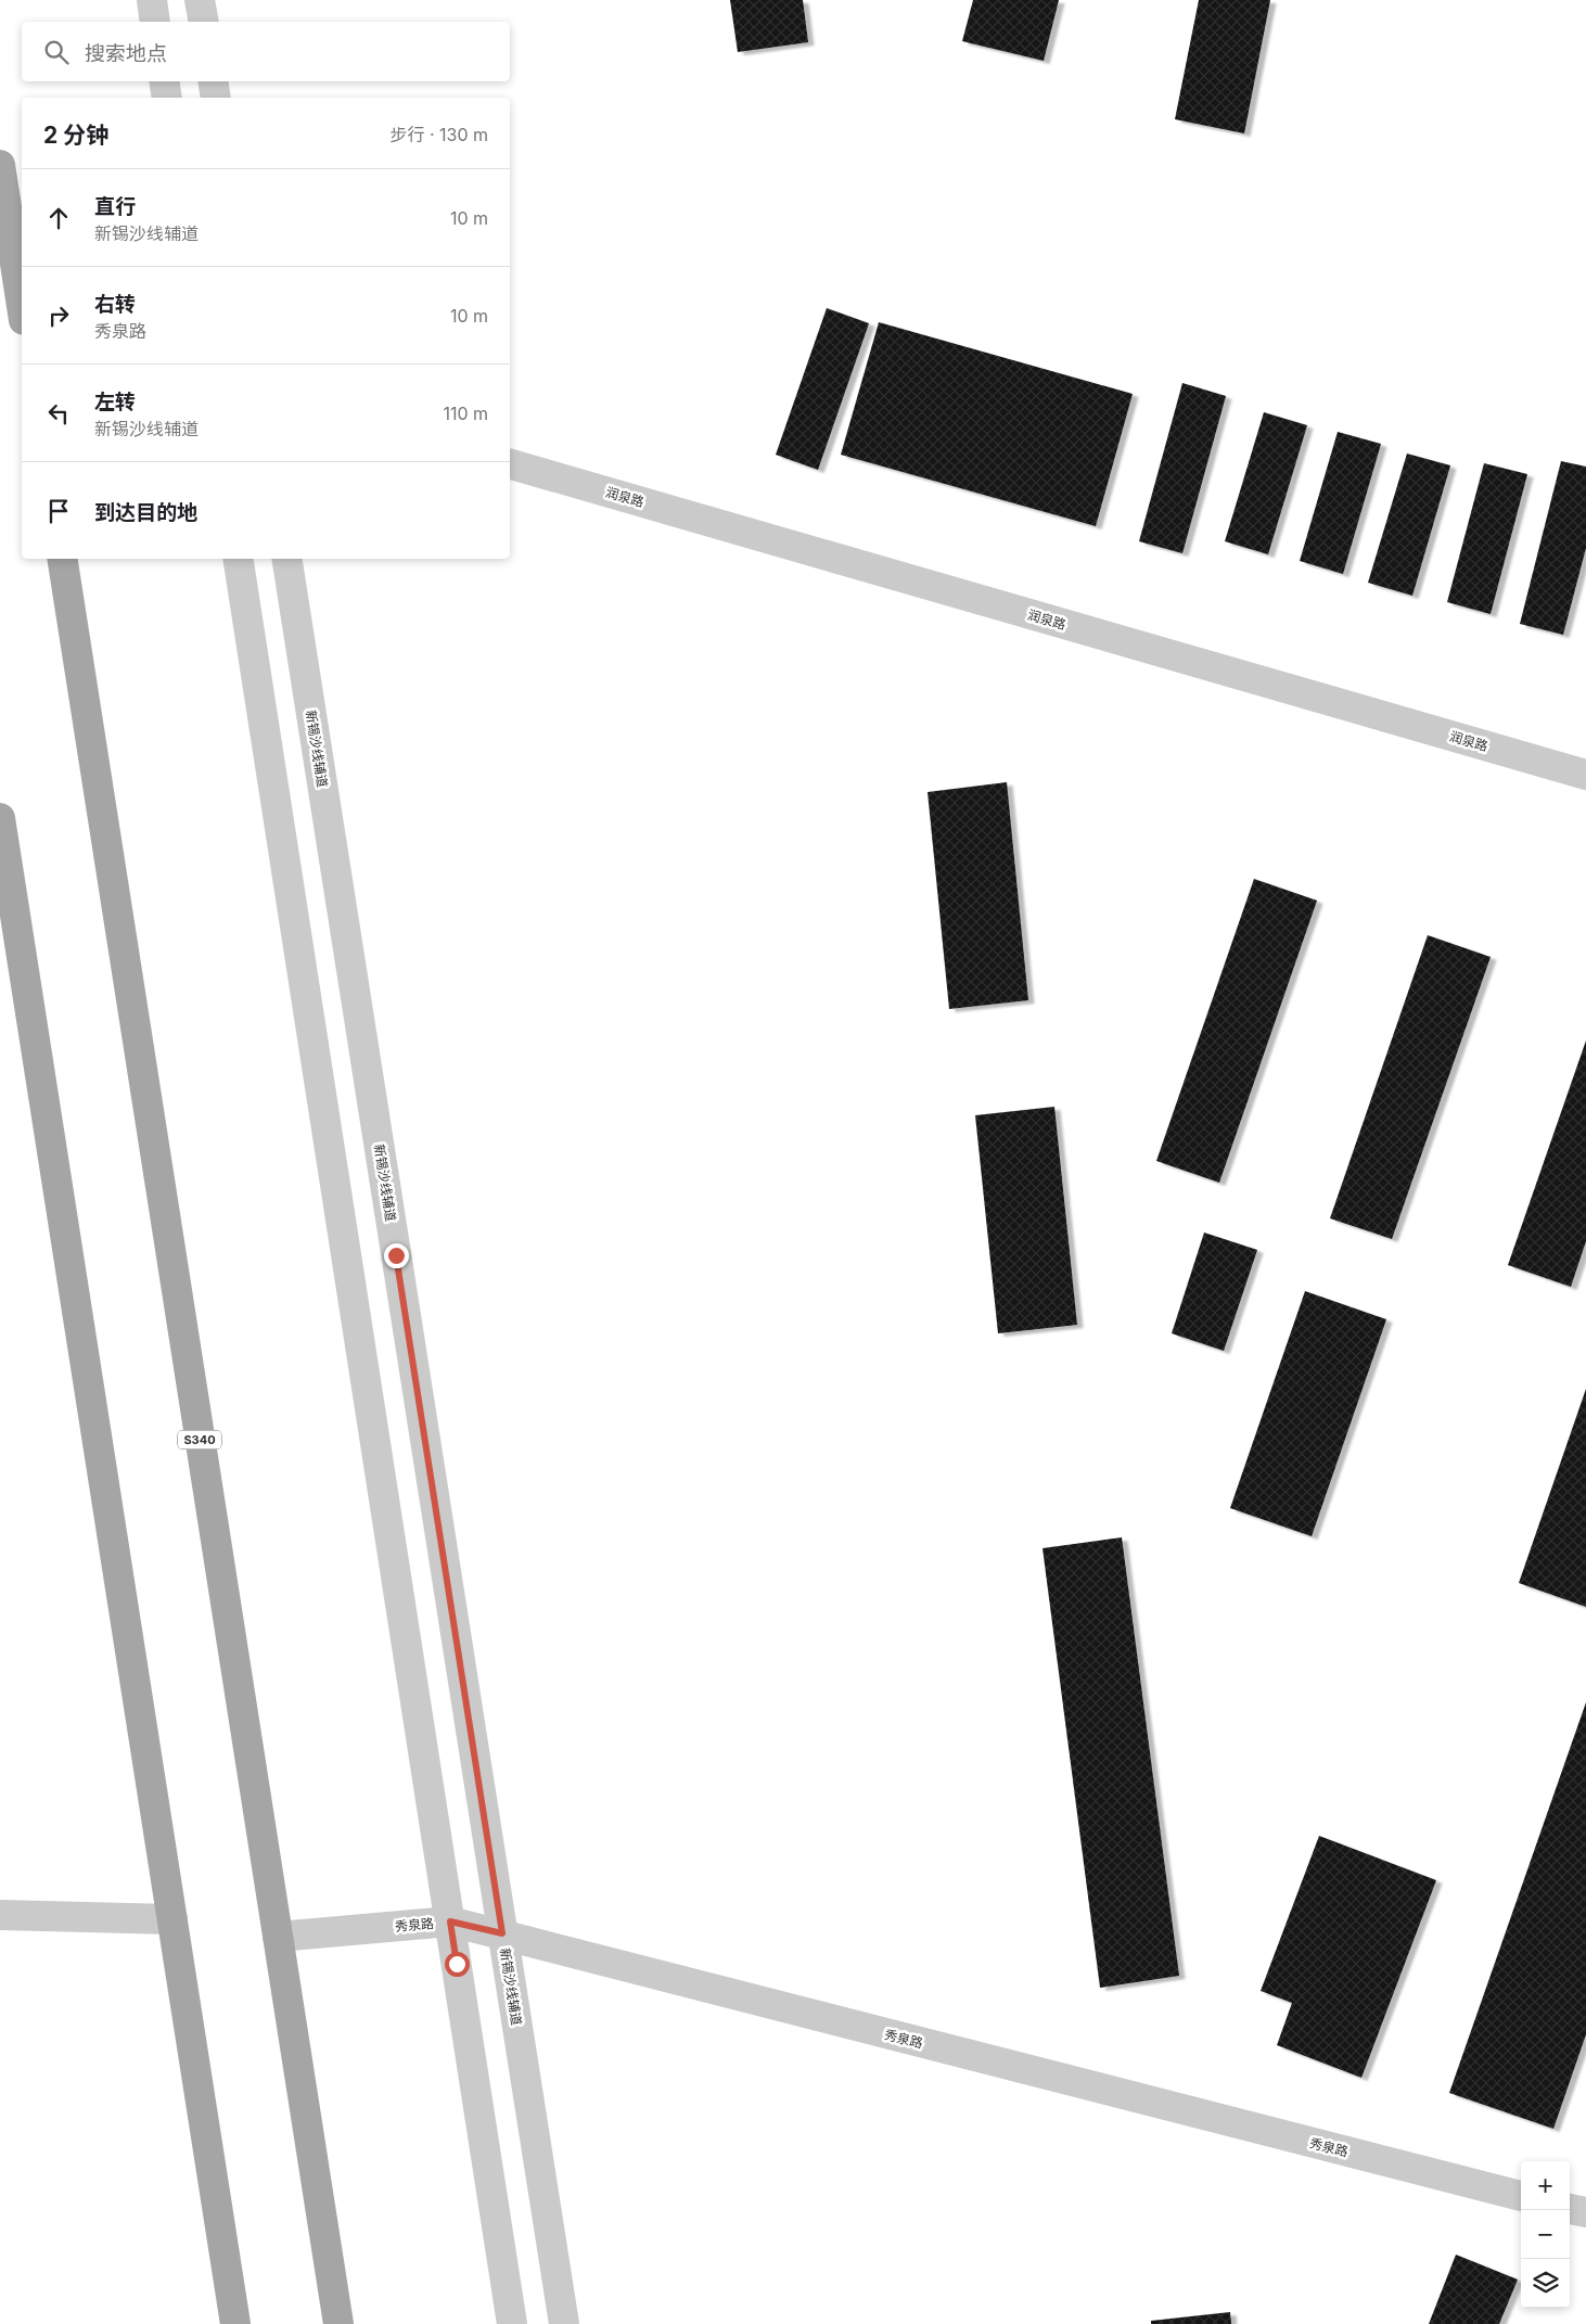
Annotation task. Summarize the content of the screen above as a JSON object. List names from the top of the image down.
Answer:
{
  "streets": {
    "main road": ["S340"],
    "street": ["润泉路", "新锡沙线辅道", "秀泉路"]
  },
  "crossings": [
    ["新锡沙线辅道", "秀泉路"],
    ["S340", "秀泉路"]
  ],
  "page": {
    "search": "搜索地点",
    "heading": ["2 分钟", "步行 · 130 m"],
    "list": [
      ["直行", "新锡沙线辅道", "10 m"],
      ["右转", "秀泉路", "10 m"],
      ["左转", "新锡沙线辅道", "110 m"],
      "到达目的地"
    ],
    "map_buttons": ["+", "−"]
  }
}
